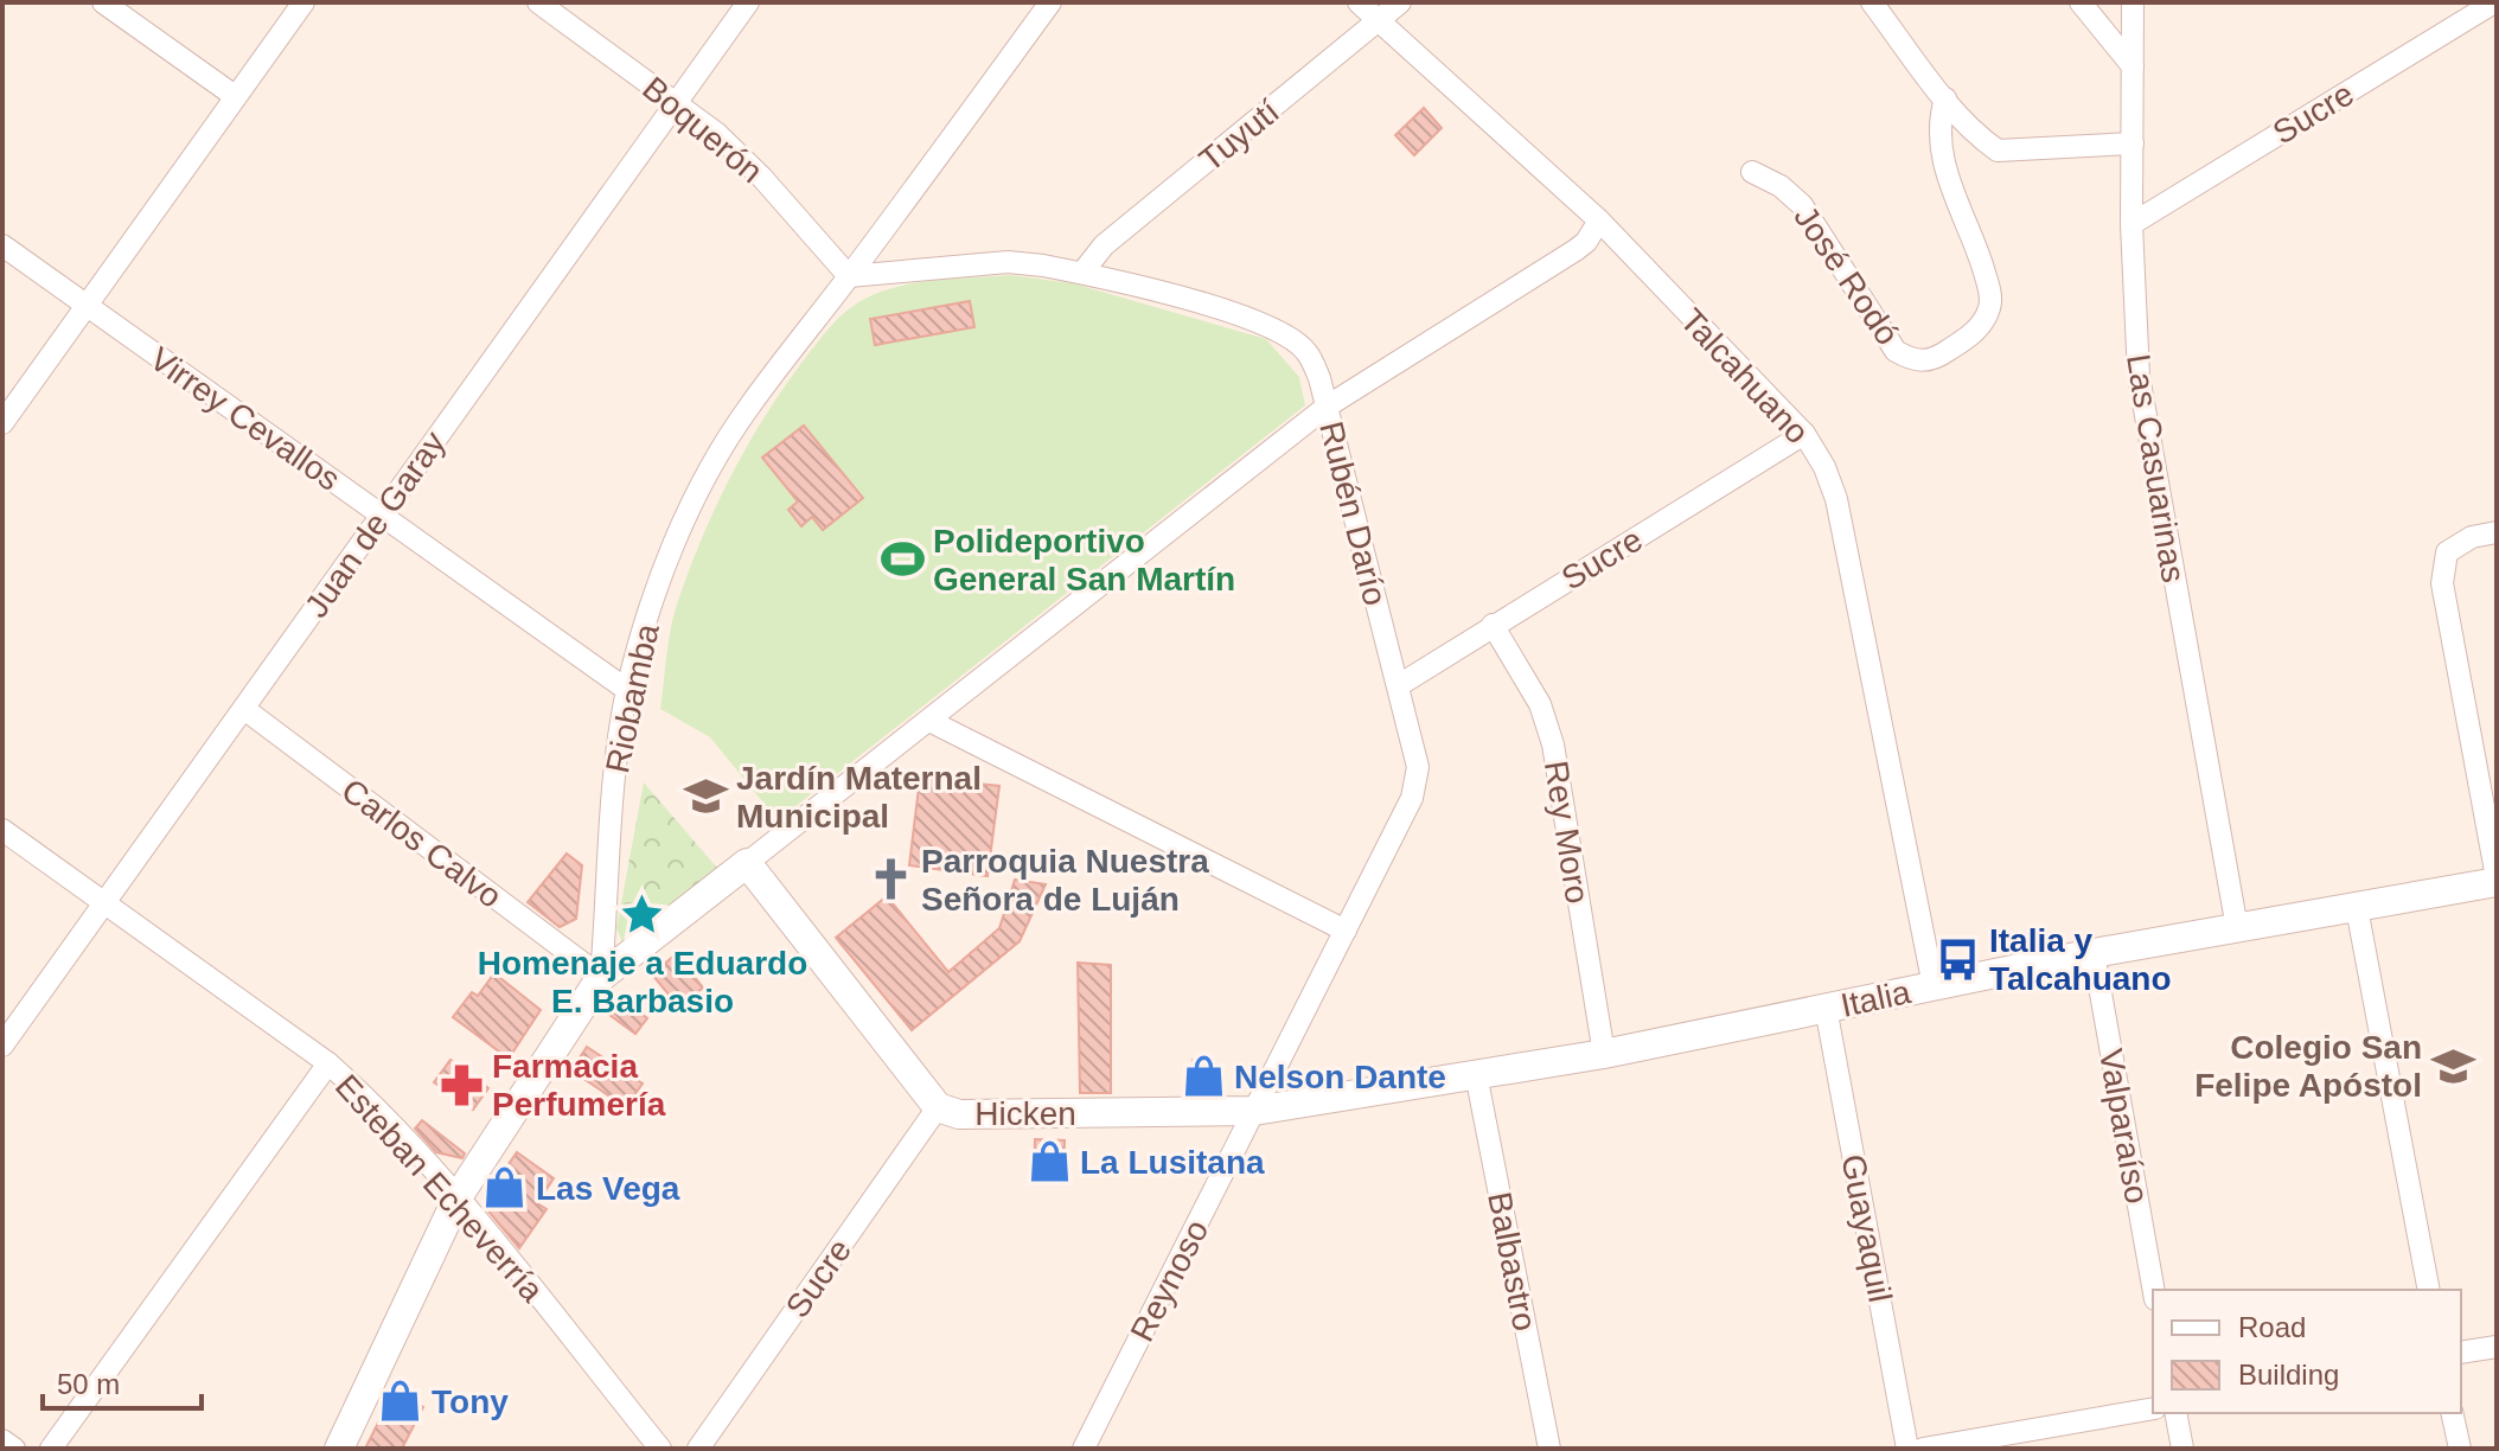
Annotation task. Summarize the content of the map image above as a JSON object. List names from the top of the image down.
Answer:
{
  "streets": {
    "street": [
      "Sucre",
      "Boquerón",
      "Tuyutí",
      "José Rodó",
      "Talcahuano",
      "Virrey Cevallos",
      "Las Casuarinas",
      "Rubén Darío",
      "Juan de Garay",
      "Riobamba",
      "Rey Moro",
      "Carlos Calvo",
      "Italia",
      "Hicken",
      "Valparaíso",
      "Esteban Echeverría",
      "Guayaquil",
      "Balbastro",
      "Reynoso"
    ]
  },
  "crossings": [
    ["Sucre", "Talcahuano"],
    ["Sucre", "Las Casuarinas"],
    ["Sucre", "Rubén Darío"],
    ["Sucre", "Rey Moro"],
    ["Sucre", "Hicken"],
    ["Boquerón", "Rubén Darío"],
    ["Boquerón", "Juan de Garay"],
    ["Boquerón", "Riobamba"],
    ["Tuyutí", "Talcahuano"],
    ["Tuyutí", "Rubén Darío"],
    ["Talcahuano", "Italia"],
    ["Virrey Cevallos", "Juan de Garay"],
    ["Virrey Cevallos", "Riobamba"],
    ["Las Casuarinas", "Italia"],
    ["Rubén Darío", "Riobamba"],
    ["Rubén Darío", "Italia"],
    ["Rubén Darío", "Hicken"],
    ["Rubén Darío", "Reynoso"],
    ["Juan de Garay", "Carlos Calvo"],
    ["Juan de Garay", "Esteban Echeverría"],
    ["Riobamba", "Carlos Calvo"],
    ["Riobamba", "Esteban Echeverría"],
    ["Rey Moro", "Italia"],
    ["Italia", "Hicken"],
    ["Italia", "Valparaíso"],
    ["Italia", "Guayaquil"],
    ["Italia", "Balbastro"],
    ["Italia", "Reynoso"],
    ["Hicken", "Reynoso"]
  ],
  "places": {
    "sports": ["Polideportivo General San Martín"],
    "school or university": ["Jardín Maternal Municipal", "Colegio San Felipe Apóstol"],
    "church": ["Parroquia Nuestra Señora de Luján"],
    "place": ["Homenaje a Eduardo E. Barbasio"],
    "bus stop": ["Italia y Talcahuano"],
    "shop": [
      "Nelson Dante",
      "La Lusitana",
      "Las Vega",
      "Tony"
    ],
    "pharmacy": ["Farmacia Perfumería"]
  },
  "legend": ["Road", "Building"],
  "scale_bar": "50 m"
}
